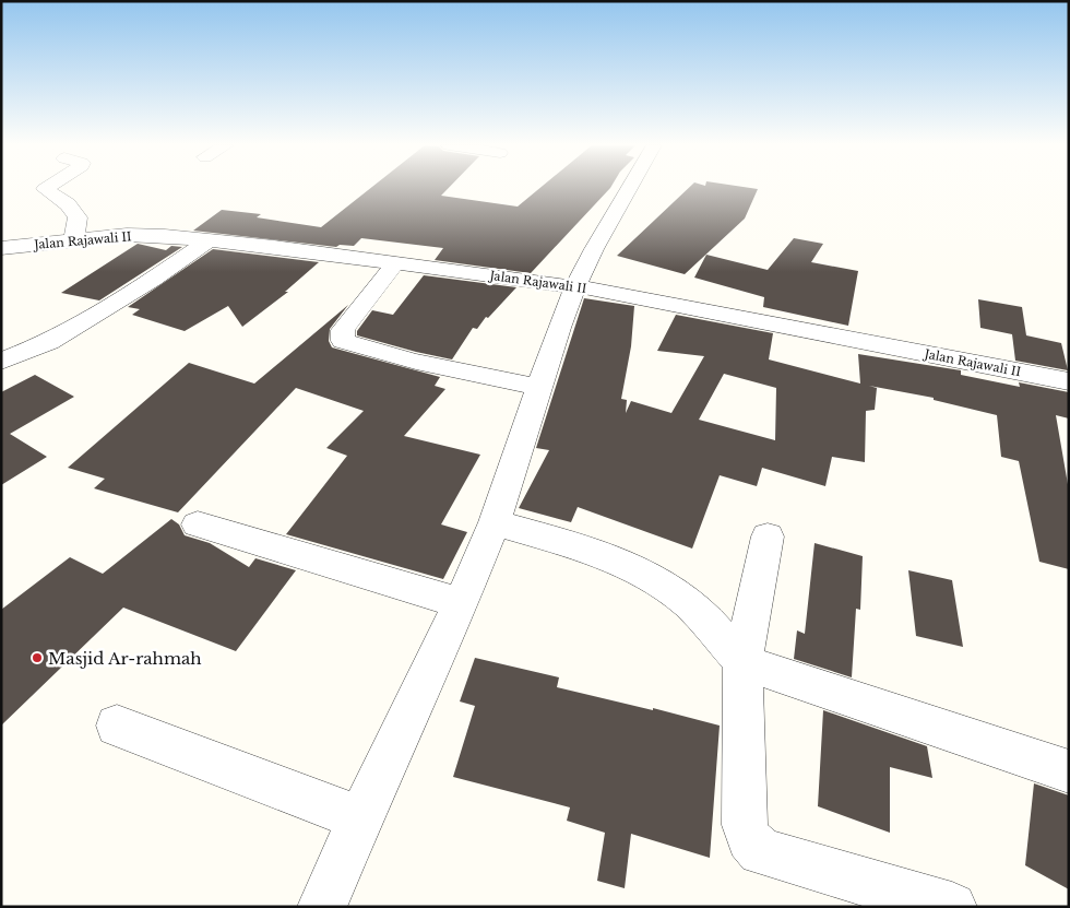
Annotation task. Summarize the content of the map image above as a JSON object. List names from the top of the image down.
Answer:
{
  "streets": {
    "street": ["Jalan Rajawali II"]
  },
  "places": ["Masjid Ar-rahmah"]
}
